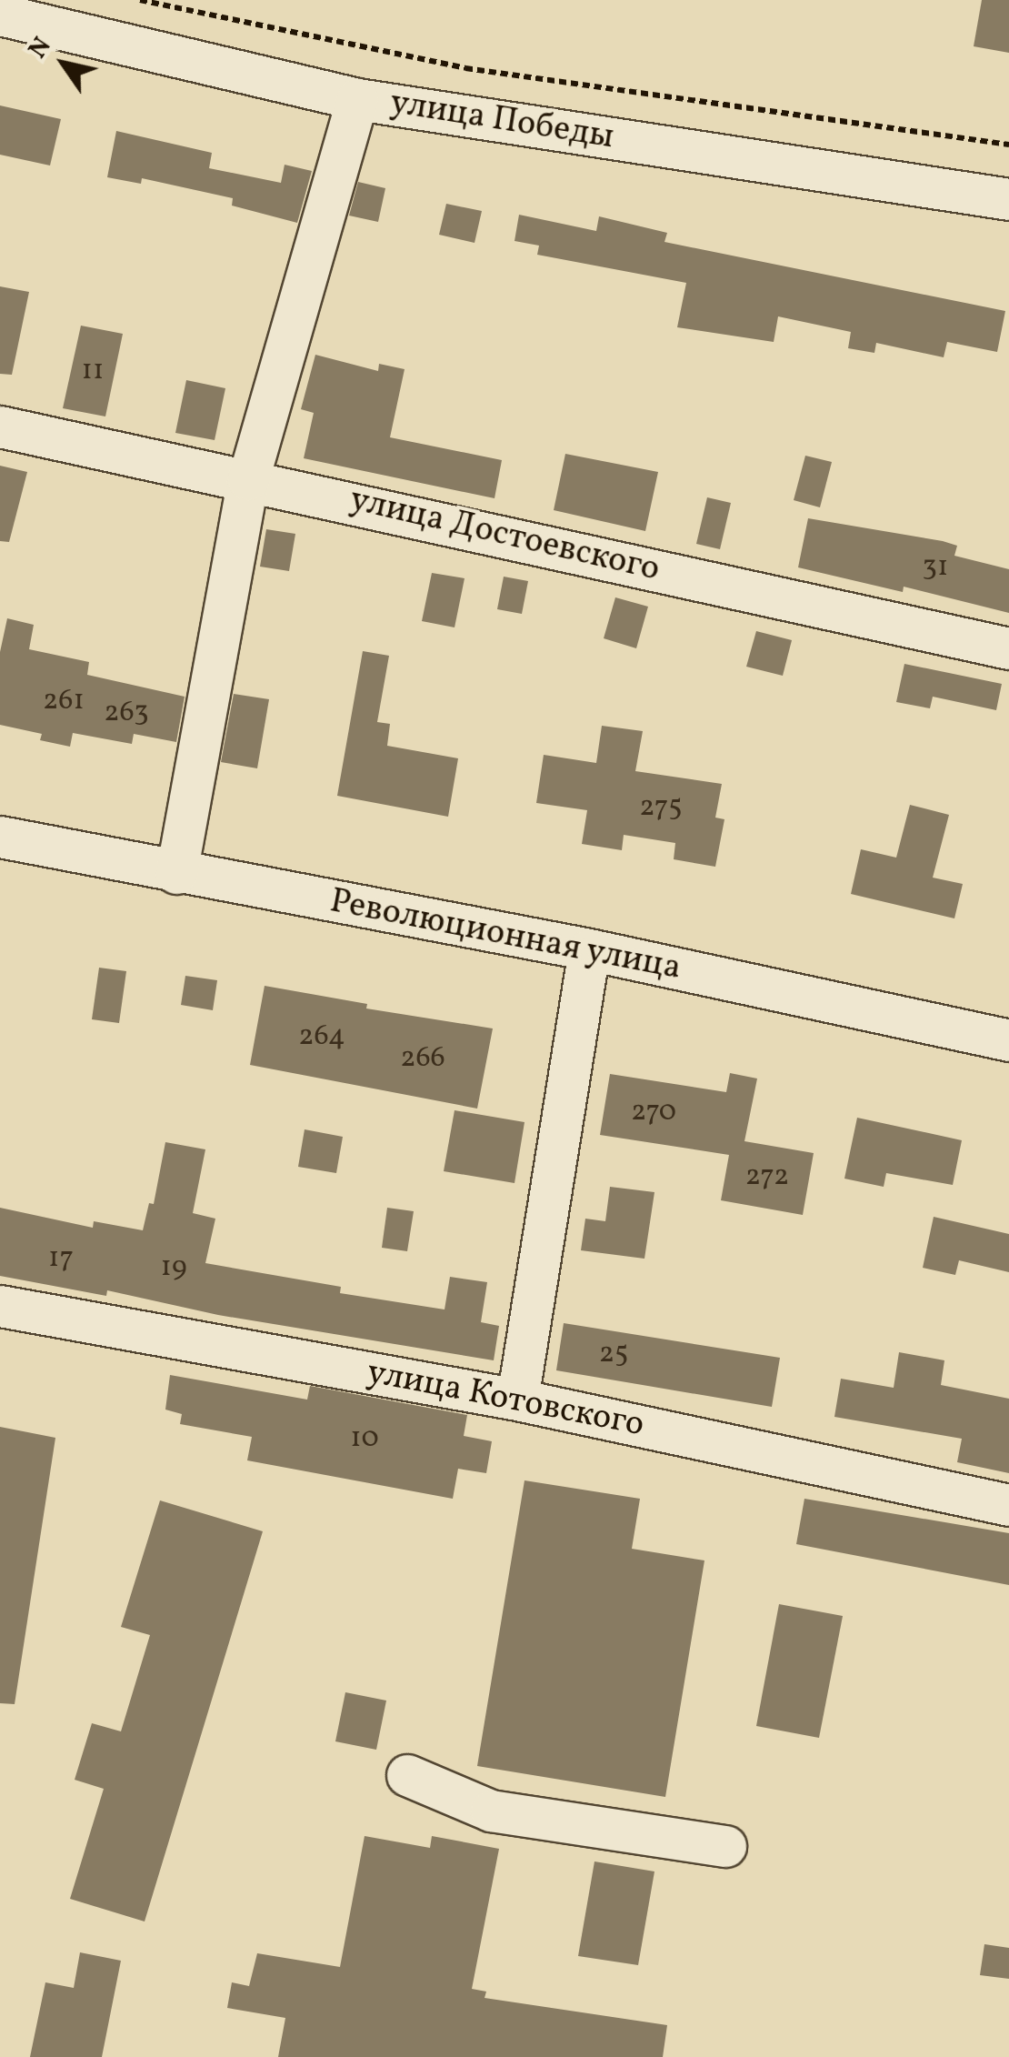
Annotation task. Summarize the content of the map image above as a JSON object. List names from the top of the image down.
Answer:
{
  "streets": {
    "street": [
      "улица Победы",
      "улица Достоевского",
      "Революционная улица",
      "улица Котовского"
    ]
  },
  "house_numbers": [
    "11",
    "31",
    "261",
    "263",
    "275",
    "264",
    "266",
    "270",
    "272",
    "17",
    "19",
    "25",
    "10"
  ],
  "north": "top left"
}
